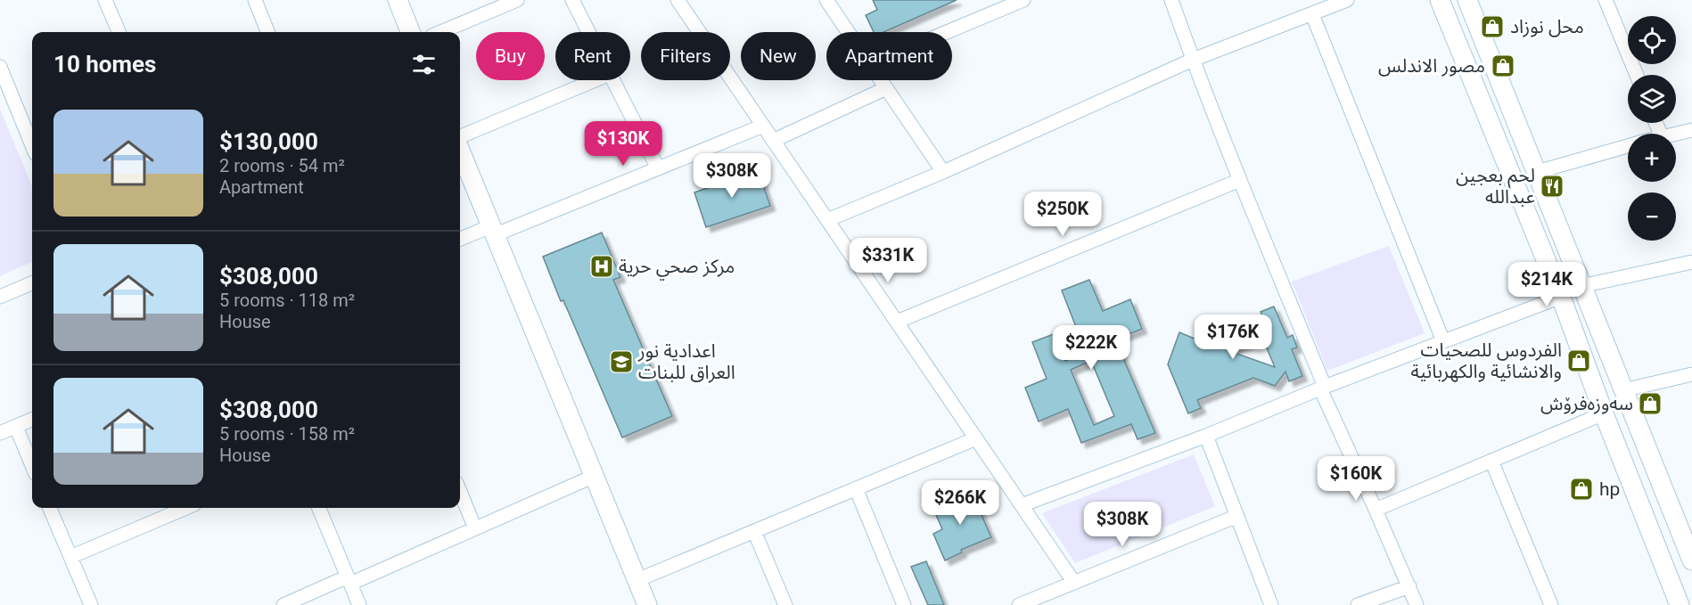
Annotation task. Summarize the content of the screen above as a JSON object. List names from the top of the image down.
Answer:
{
  "places": {
    "shop": [
      "محل نوزاد",
      "مصور الاندلس",
      "الفردوس للصحيات والانشائية والكهربائية",
      "سەوزەفرۆش",
      "hp"
    ],
    "restaurant": ["لحم بعجين عبدالله"],
    "hospital": ["مركز صحي حرية"],
    "school or university": ["اعدادية نور العراق للبنات"]
  },
  "page": {
    "map_buttons": ["+", "−"],
    "chip": [
      "Buy",
      "Rent",
      "Filters",
      "New",
      "Apartment"
    ],
    "heading": "10 homes",
    "list": [
      {
        "name": "$130,000",
        "note": "2 rooms · 54 m² · Apartment"
      },
      {
        "name": "$308,000",
        "note": "5 rooms · 118 m² · House"
      },
      {
        "name": "$308,000",
        "note": "5 rooms · 158 m² · House"
      }
    ],
    "price": [
      "$130K",
      "$308K",
      "$250K",
      "$331K",
      "$214K",
      "$176K",
      "$222K",
      "$160K",
      "$266K",
      "$308K"
    ]
  }
}
